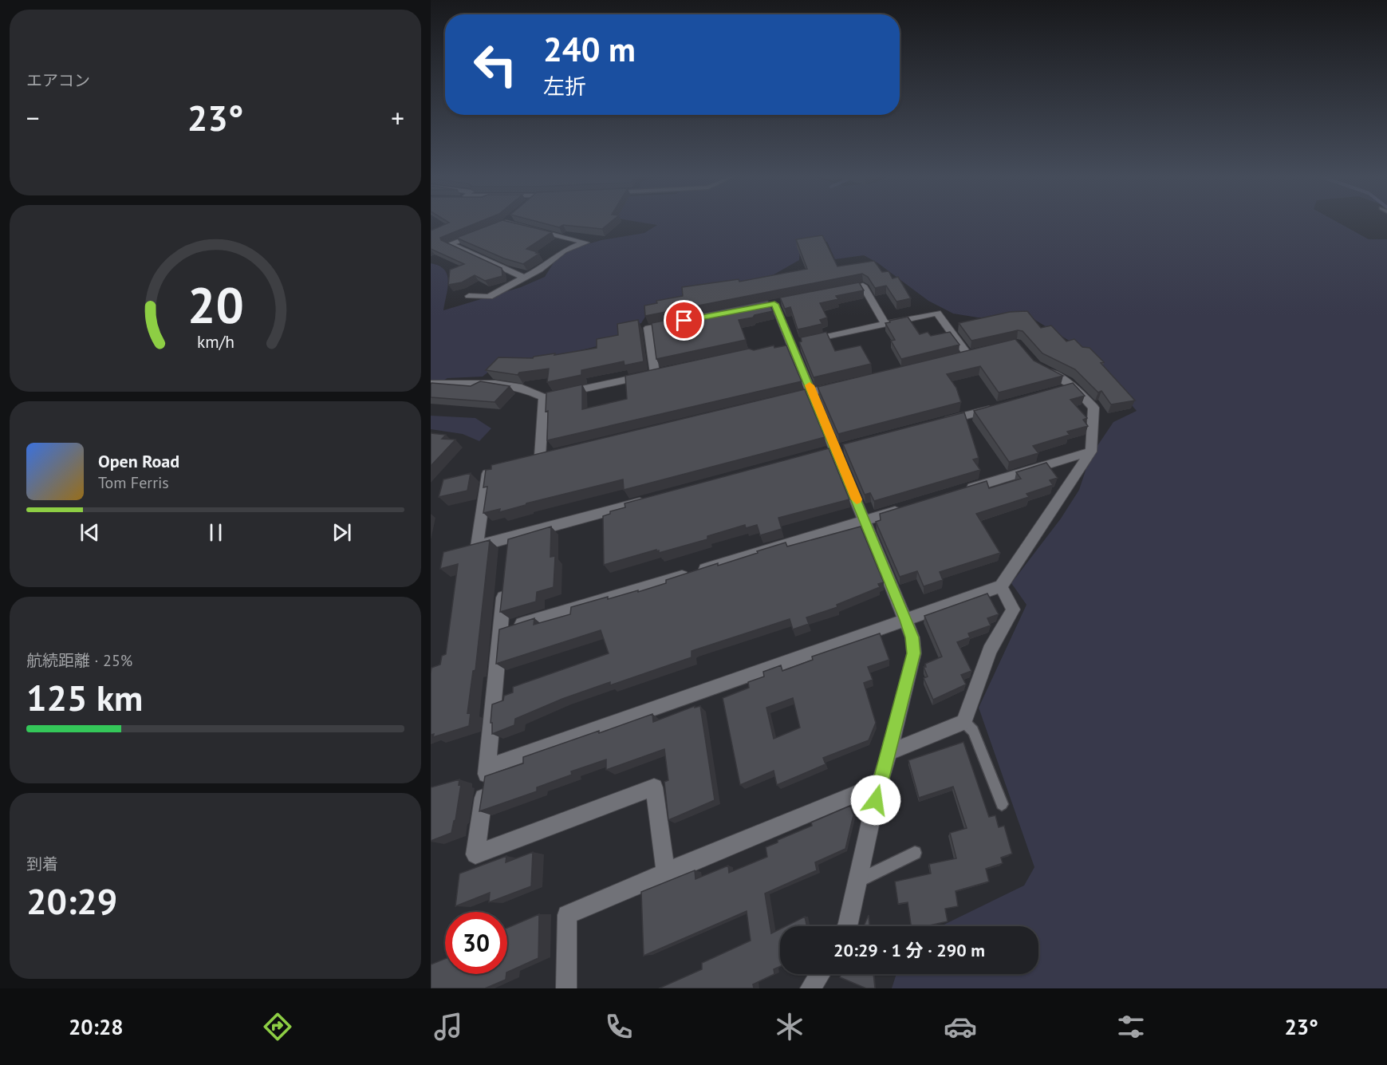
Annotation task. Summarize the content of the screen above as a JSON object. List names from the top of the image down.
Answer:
{
  "page": {
    "tile": [
      "エアコン",
      ["航続距離 · 25%", "125 km"],
      ["到着", "20:29"]
    ],
    "turn": ["240 m", "左折"],
    "heat": ["−", "23°", "+"],
    "song": ["Open Road", "Tom Ferris"],
    "limit": "30",
    "trip": "20:29 · 1 分 · 290 m",
    "tabs": ["20:28", "23°"],
    "gauge": ["20", "km/h"]
  }
}
